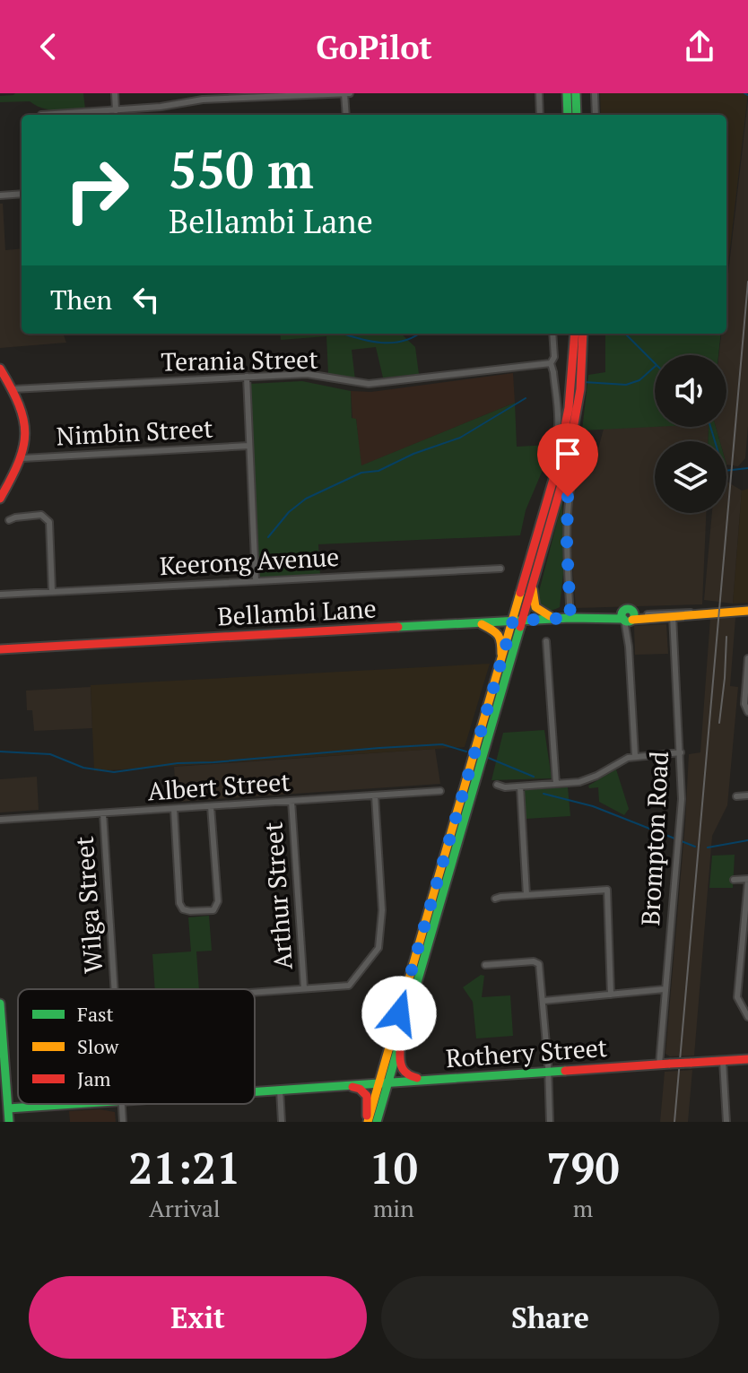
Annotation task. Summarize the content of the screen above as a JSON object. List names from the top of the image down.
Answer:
{
  "streets": {
    "main road": ["Bellambi Lane", "Rothery Street"],
    "street": [
      "Terania Street",
      "Nimbin Street",
      "Keerong Avenue",
      "Albert Street",
      "Brompton Road",
      "Arthur Street",
      "Wilga Street"
    ]
  },
  "crossings": [
    ["Bellambi Lane", "Brompton Road"],
    ["Albert Street", "Arthur Street"],
    ["Albert Street", "Wilga Street"],
    ["Brompton Road", "Rothery Street"]
  ],
  "legend": ["Fast", "Slow", "Jam"],
  "page": {
    "header": "GoPilot",
    "turn": ["550 m", "Bellambi Lane"],
    "then": "Then",
    "eta": [
      "21:21",
      "Arrival",
      "10",
      "min",
      "790",
      "m"
    ],
    "buttons": ["Exit", "Share"]
  }
}
